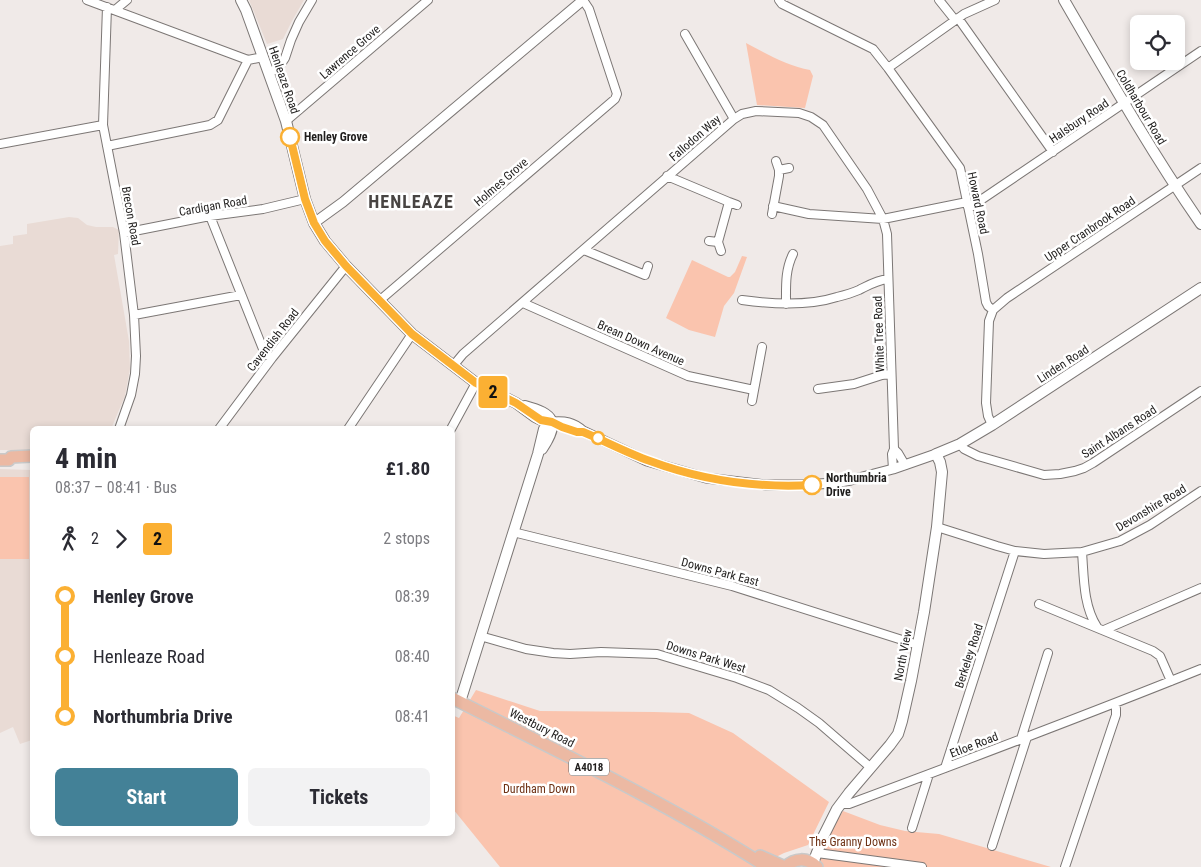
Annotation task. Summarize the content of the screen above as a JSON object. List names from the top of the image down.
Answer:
{
  "streets": {
    "main road": [
      "Henleaze Road",
      "Coldharbour Road",
      "Linden Road",
      "North View",
      "Westbury Road",
      "A4018"
    ],
    "street": [
      "Lawrence Grove",
      "Halsbury Road",
      "Fallodon Way",
      "Holmes Grove",
      "Howard Road",
      "Cardigan Road",
      "Brecon Road",
      "Upper Cranbrook Road",
      "White Tree Road",
      "Cavendish Road",
      "Brean Down Avenue",
      "Saint Albans Road",
      "Devonshire Road",
      "Downs Park East",
      "Berkeley Road",
      "Downs Park West",
      "Etloe Road"
    ]
  },
  "crossings": [
    ["Lawrence Grove", "Henleaze Road"],
    ["Henleaze Road", "Fallodon Way"],
    ["Henleaze Road", "Holmes Grove"],
    ["Henleaze Road", "Cardigan Road"],
    ["Henleaze Road", "Cavendish Road"],
    ["Coldharbour Road", "Halsbury Road"],
    ["Coldharbour Road", "Upper Cranbrook Road"],
    ["Halsbury Road", "Howard Road"],
    ["Fallodon Way", "White Tree Road"],
    ["Fallodon Way", "Brean Down Avenue"],
    ["Howard Road", "Upper Cranbrook Road"],
    ["Cardigan Road", "Brecon Road"],
    ["Linden Road", "Saint Albans Road"],
    ["Linden Road", "North View"],
    ["Devonshire Road", "North View"],
    ["Devonshire Road", "Berkeley Road"],
    ["Downs Park East", "North View"],
    ["North View", "Downs Park West"],
    ["North View", "Etloe Road"],
    ["North View", "A4018"],
    ["Berkeley Road", "Etloe Road"],
    ["Westbury Road", "A4018"]
  ],
  "districts": ["HENLEAZE"],
  "parks": ["Durdham Down", "The Granny Downs"],
  "places": ["Henley Grove", "Northumbria Drive"],
  "lines": ["bus line 2"],
  "page": {
    "on_map": "2",
    "heading": ["4 min", "08:37 – 08:41 · Bus", "£1.80"],
    "legs": ["2", "2", "2 stops"],
    "list": [
      {
        "name": "Henley Grove",
        "value": "08:39"
      },
      {
        "name": "Henleaze Road",
        "value": "08:40"
      },
      {
        "name": "Northumbria Drive",
        "value": "08:41"
      }
    ],
    "buttons": ["Start", "Tickets"]
  }
}
